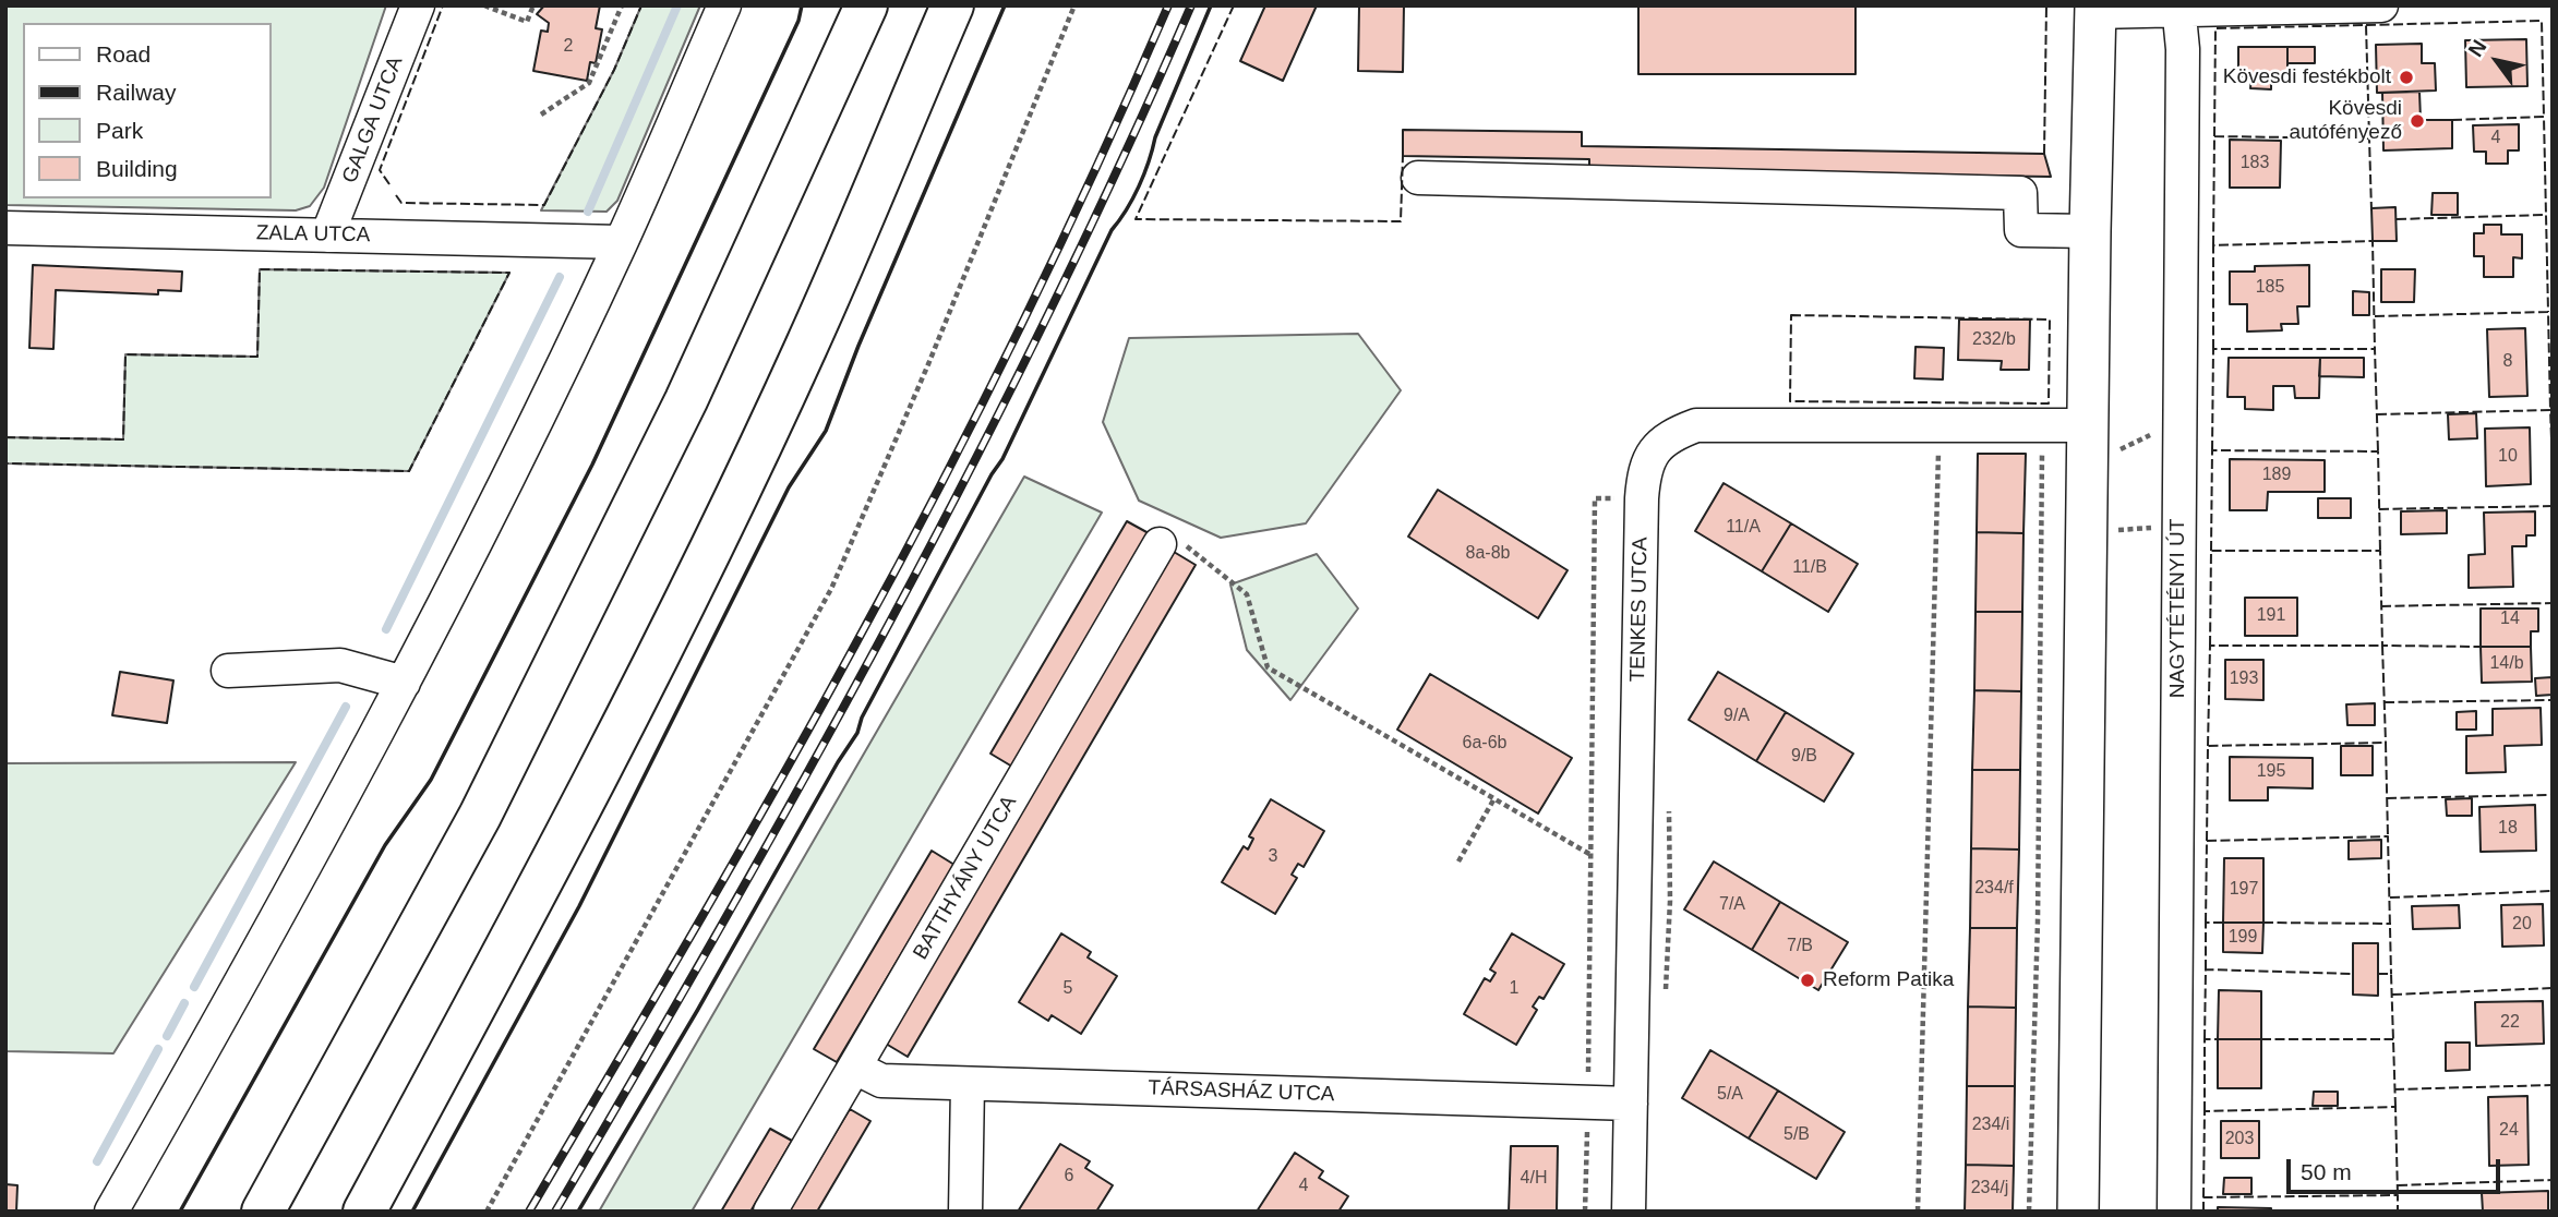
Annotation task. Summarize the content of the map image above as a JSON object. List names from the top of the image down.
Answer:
{
  "streets": {
    "street": [
      "GALGA UTCA",
      "ZALA UTCA",
      "NAGYTÉTÉNYI ÚT",
      "TENKES UTCA",
      "BATTHYÁNY UTCA",
      "TÁRSASHÁZ UTCA"
    ]
  },
  "crossings": [
    ["GALGA UTCA", "ZALA UTCA"],
    ["TENKES UTCA", "TÁRSASHÁZ UTCA"],
    ["BATTHYÁNY UTCA", "TÁRSASHÁZ UTCA"]
  ],
  "places": ["Kövesdi festékbolt", "Kövesdi autófényező", "Reform Patika"],
  "house_numbers": [
    "2",
    "4",
    "183",
    "185",
    "232/b",
    "8",
    "10",
    "189",
    "11/A",
    "8a-8b",
    "11/B",
    "191",
    "14",
    "14/b",
    "193",
    "9/A",
    "6a-6b",
    "9/B",
    "195",
    "18",
    "3",
    "234/f",
    "197",
    "7/A",
    "20",
    "199",
    "7/B",
    "5",
    "1",
    "22",
    "5/A",
    "234/i",
    "24",
    "5/B",
    "203",
    "6",
    "4/H",
    "4",
    "234/j"
  ],
  "legend": [
    "Road",
    "Railway",
    "Park",
    "Building"
  ],
  "scale_bar": "50 m",
  "north": "top left"
}
